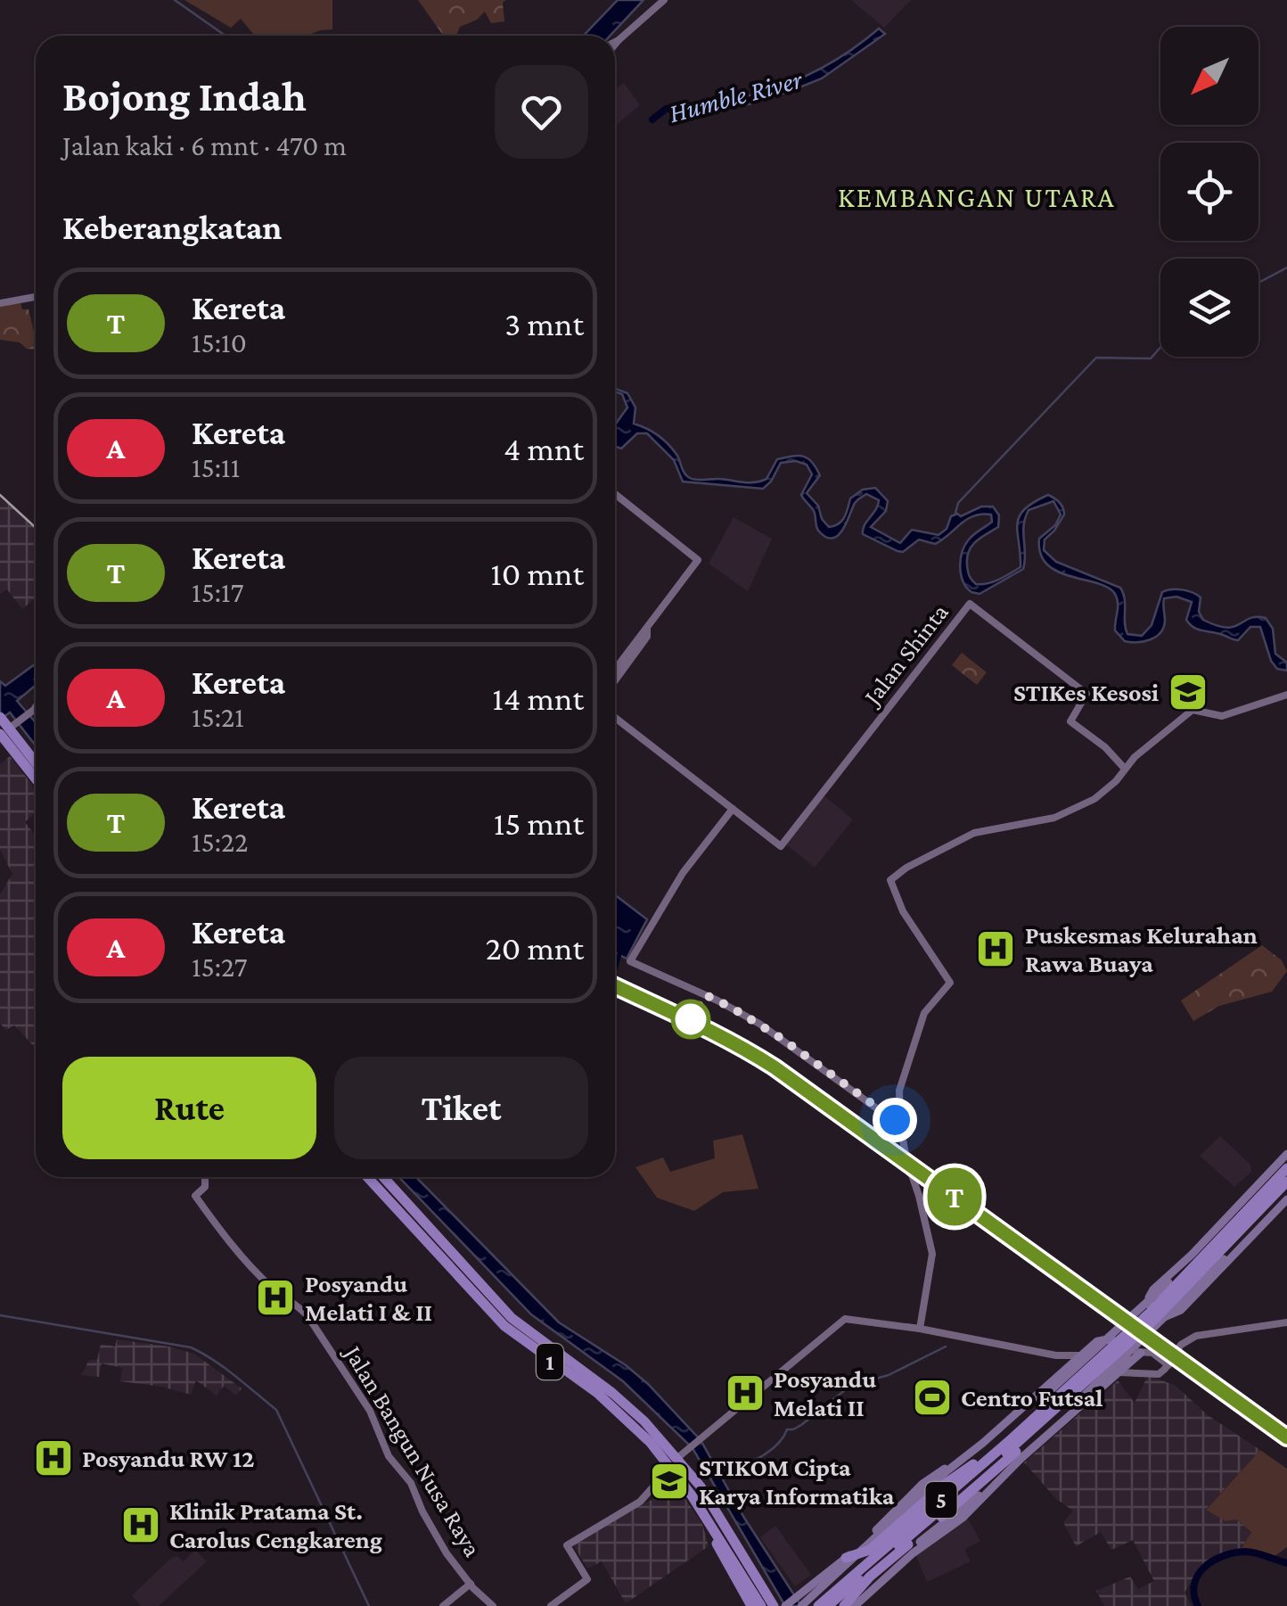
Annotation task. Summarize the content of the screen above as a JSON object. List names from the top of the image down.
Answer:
{
  "streets": {
    "highway": ["1", "5"],
    "street": ["Jalan Shinta", "Jalan Bangun Nusa Raya"]
  },
  "districts": ["KEMBANGAN UTARA"],
  "water": ["Humble River"],
  "places": {
    "school or university": ["STIKes Kesosi", "STIKOM Cipta Karya Informatika"],
    "hospital": [
      "Puskesmas Kelurahan Rawa Buaya",
      "Posyandu Melati I & II",
      "Posyandu Melati II",
      "Posyandu RW 12",
      "Klinik Pratama St. Carolus Cengkareng"
    ],
    "sports": ["Centro Futsal"]
  },
  "north": "bottom left",
  "page": {
    "on_map": "T",
    "heading": [
      ["Bojong Indah", "Jalan kaki · 6 mnt · 470 m"],
      "Keberangkatan"
    ],
    "list": [
      {
        "mark": "T",
        "name": "Kereta",
        "note": "15:10",
        "value": "3 mnt"
      },
      {
        "mark": "A",
        "name": "Kereta",
        "note": "15:11",
        "value": "4 mnt"
      },
      {
        "mark": "T",
        "name": "Kereta",
        "note": "15:17",
        "value": "10 mnt"
      },
      {
        "mark": "A",
        "name": "Kereta",
        "note": "15:21",
        "value": "14 mnt"
      },
      {
        "mark": "T",
        "name": "Kereta",
        "note": "15:22",
        "value": "15 mnt"
      },
      {
        "mark": "A",
        "name": "Kereta",
        "note": "15:27",
        "value": "20 mnt"
      }
    ],
    "buttons": ["Rute", "Tiket"]
  }
}
